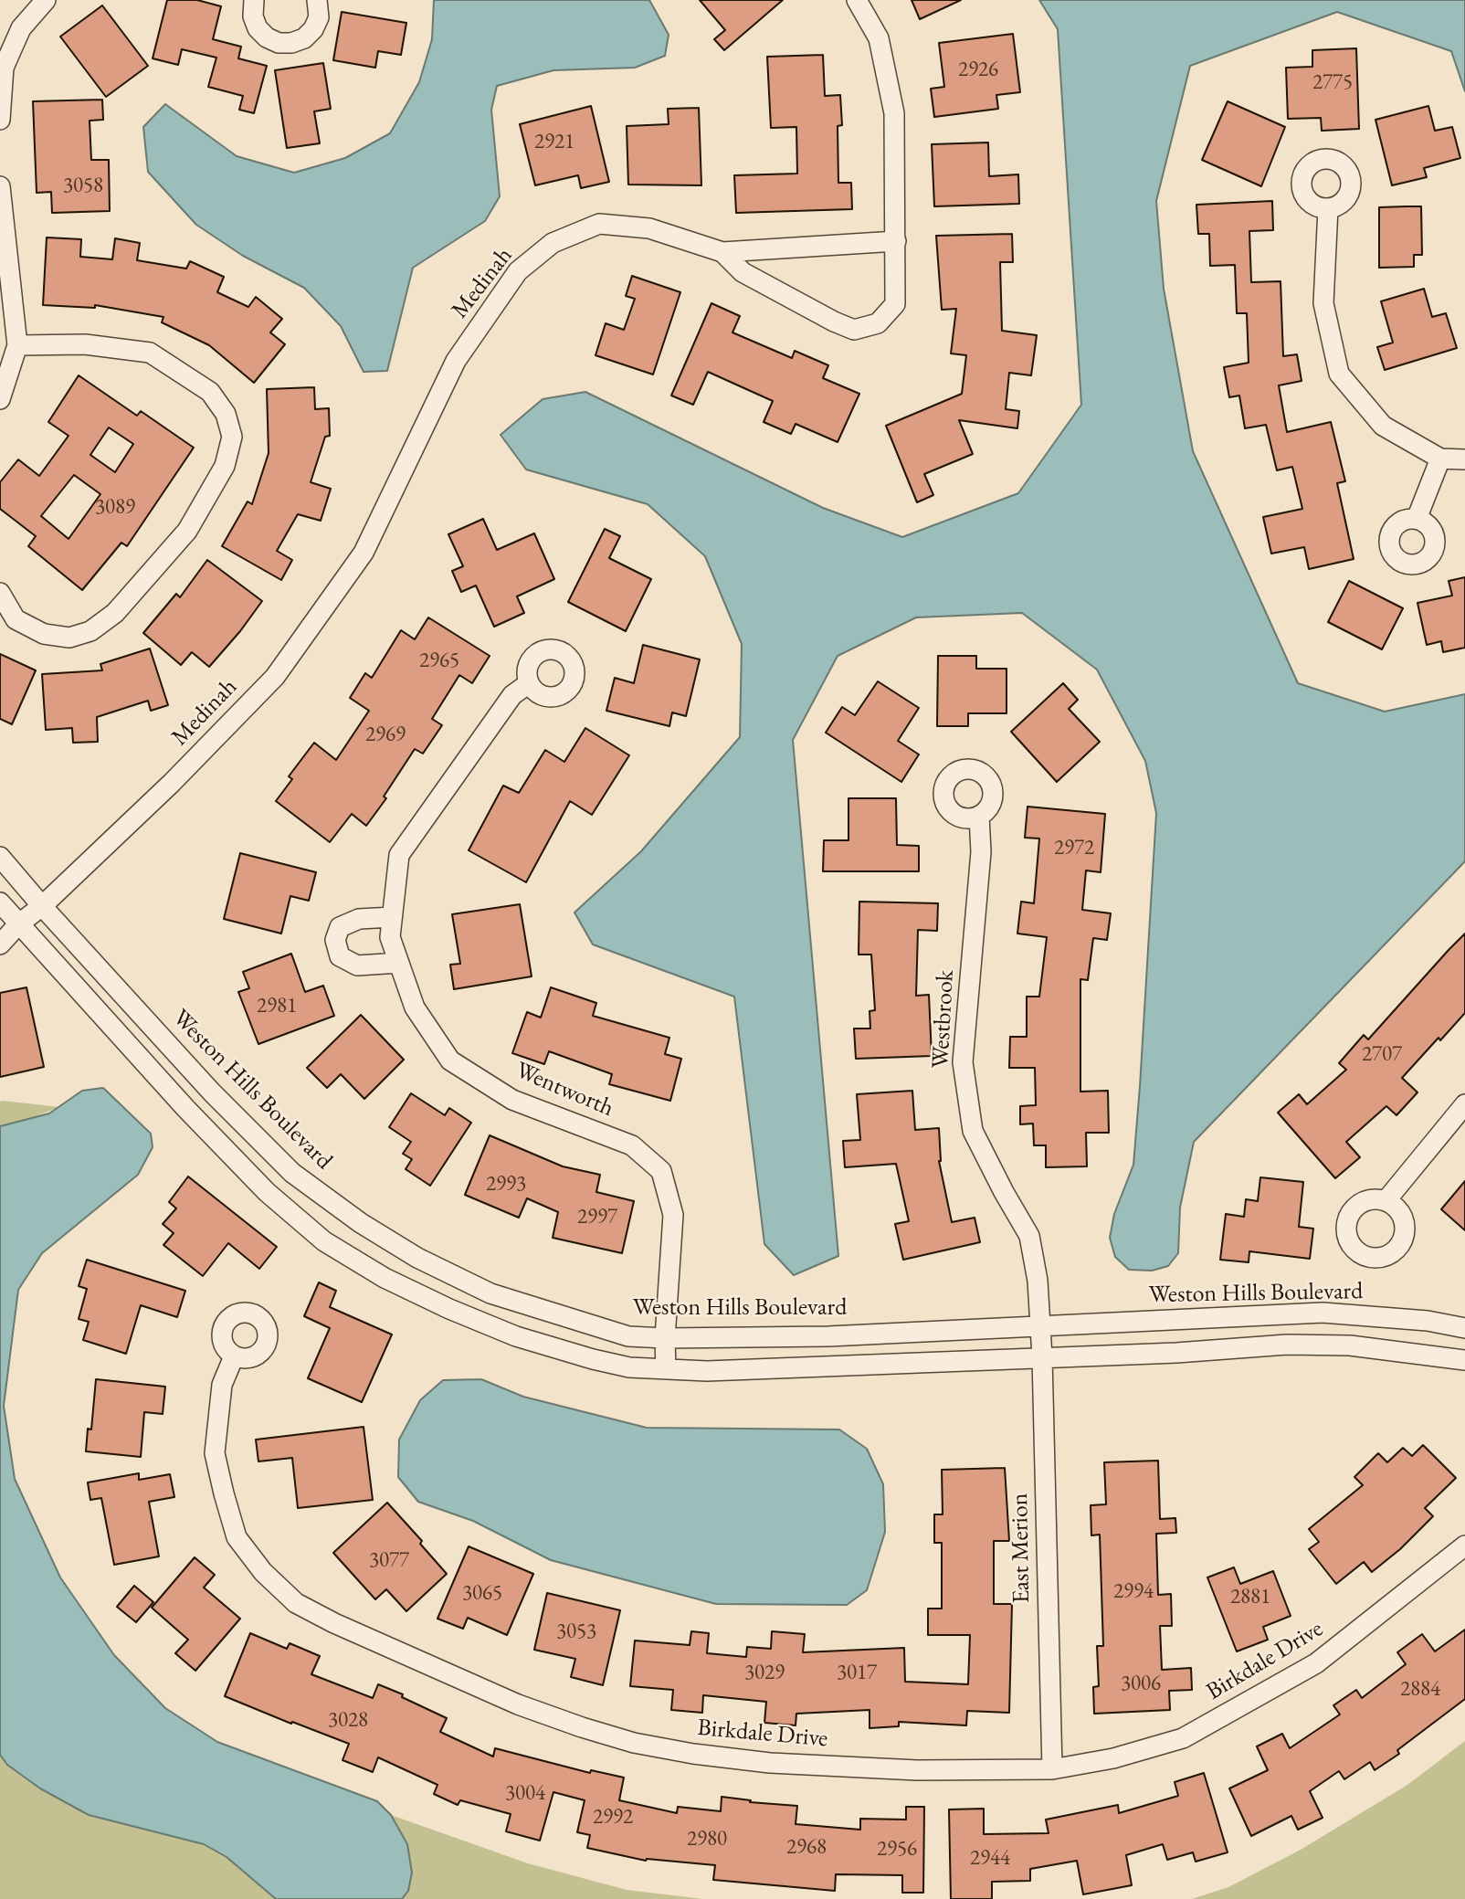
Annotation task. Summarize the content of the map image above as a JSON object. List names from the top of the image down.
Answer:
{
  "streets": {
    "street": [
      "Medinah",
      "Westbrook",
      "Weston Hills Boulevard",
      "Wentworth",
      "East Merion",
      "Birkdale Drive"
    ]
  },
  "crossings": [
    ["Medinah", "Weston Hills Boulevard"],
    ["Westbrook", "Weston Hills Boulevard"],
    ["Westbrook", "East Merion"],
    ["Weston Hills Boulevard", "Wentworth"],
    ["Weston Hills Boulevard", "East Merion"],
    ["East Merion", "Birkdale Drive"]
  ],
  "house_numbers": [
    "2926",
    "2775",
    "2921",
    "3058",
    "3089",
    "2965",
    "2969",
    "2972",
    "2981",
    "2707",
    "2993",
    "2997",
    "3077",
    "2994",
    "3065",
    "2881",
    "3053",
    "3029",
    "3017",
    "3006",
    "2884",
    "3028",
    "3004",
    "2992",
    "2980",
    "2968",
    "2956",
    "2944"
  ]
}
